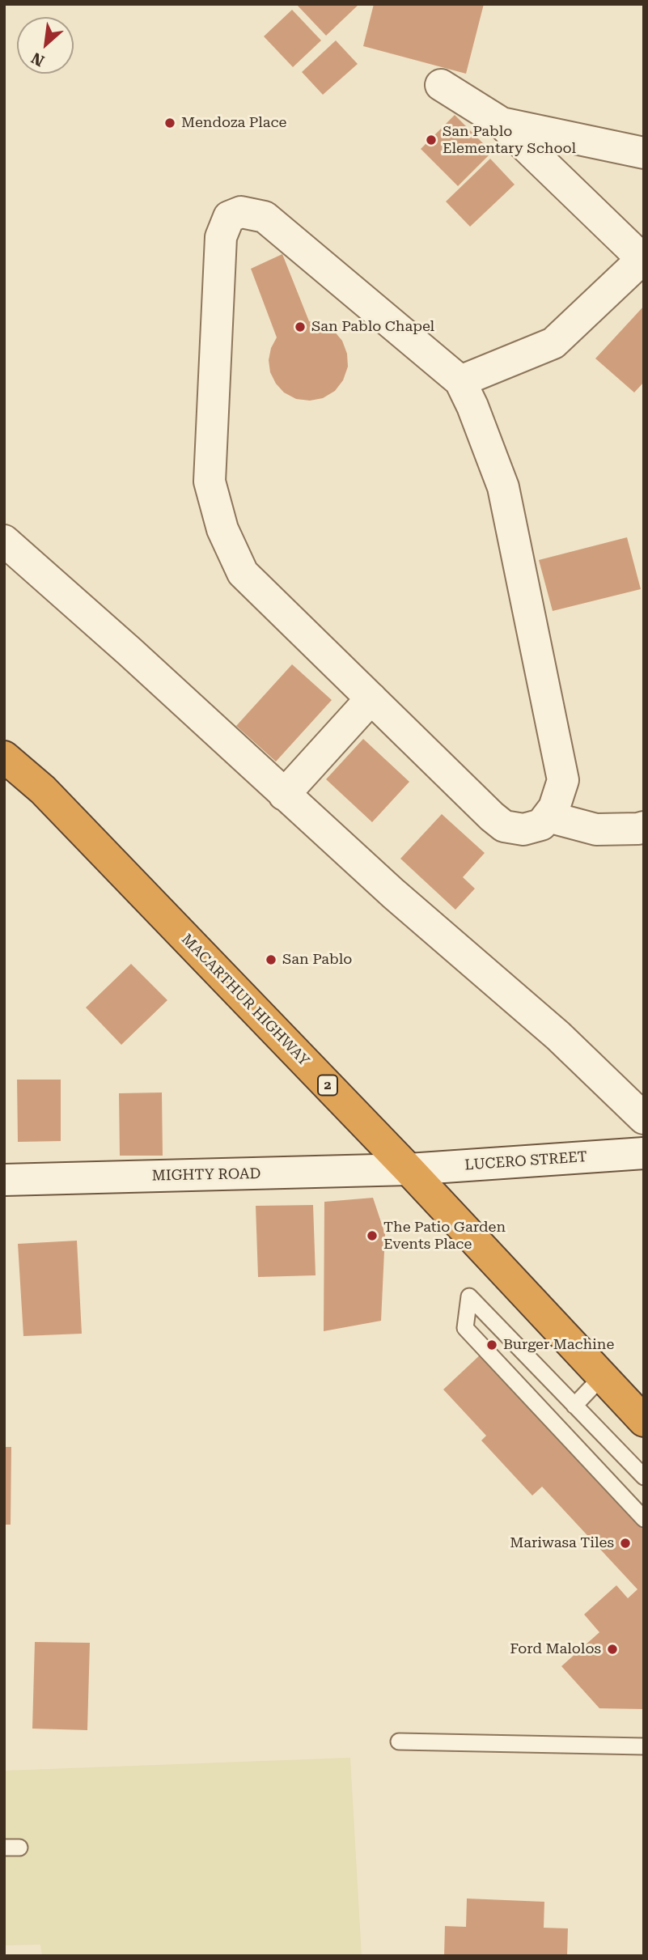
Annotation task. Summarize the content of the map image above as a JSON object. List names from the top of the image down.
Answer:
{
  "streets": {
    "highway": ["MACARTHUR HIGHWAY", "2"],
    "street": ["LUCERO STREET", "MIGHTY ROAD"]
  },
  "crossings": [
    ["MACARTHUR HIGHWAY", "LUCERO STREET"],
    ["MACARTHUR HIGHWAY", "MIGHTY ROAD"],
    ["LUCERO STREET", "MIGHTY ROAD"]
  ],
  "places": [
    "Mendoza Place",
    "San Pablo Elementary School",
    "San Pablo Chapel",
    "San Pablo",
    "The Patio Garden Events Place",
    "Burger Machine",
    "Mariwasa Tiles",
    "Ford Malolos"
  ],
  "north": "bottom left"
}
